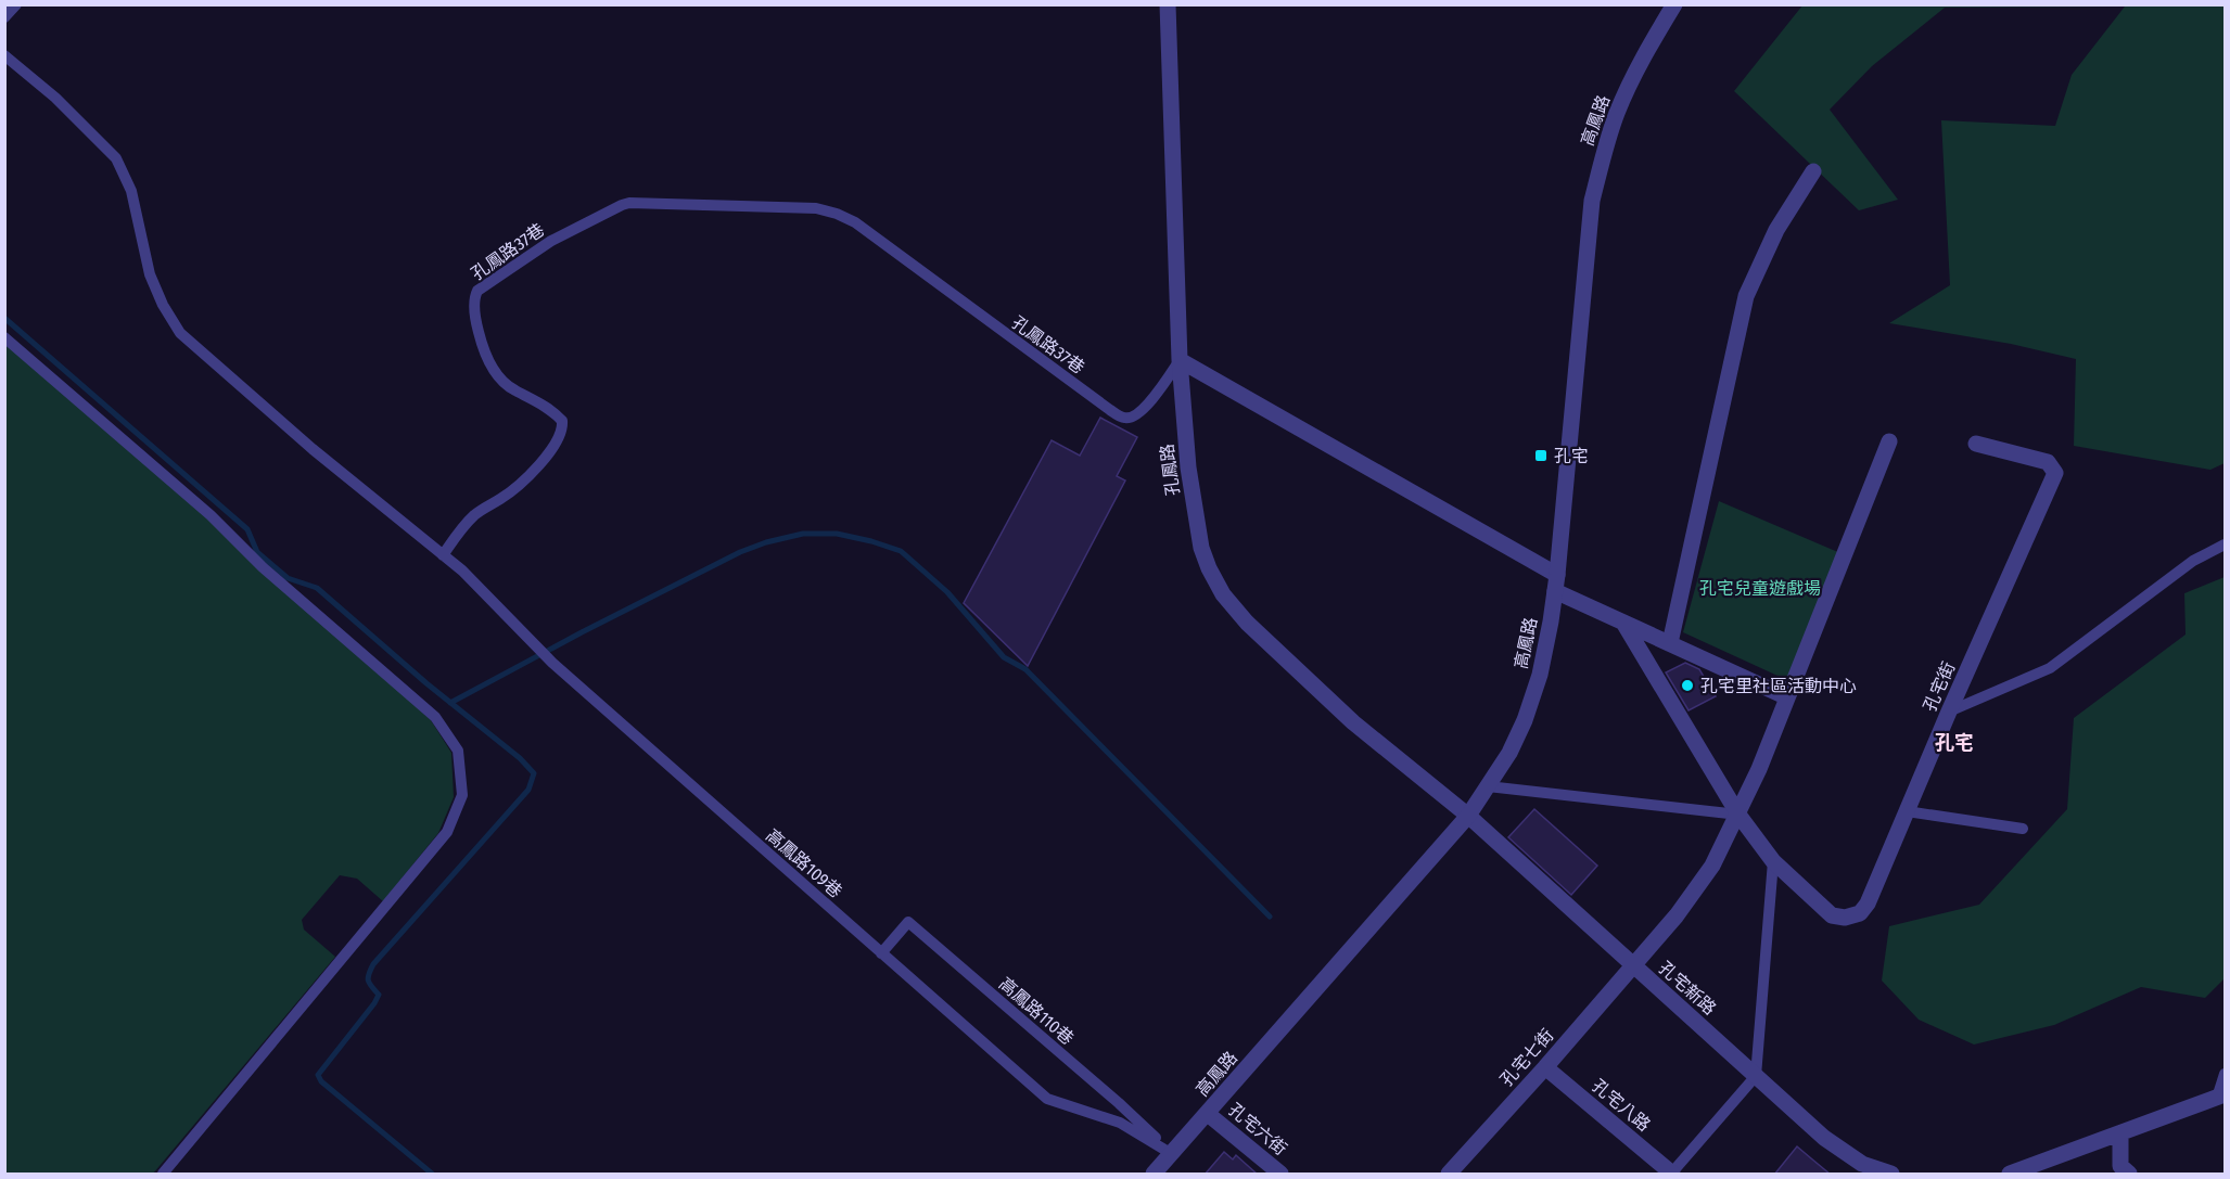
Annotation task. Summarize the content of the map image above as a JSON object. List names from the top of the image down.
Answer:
{
  "streets": {
    "street": [
      "高鳳路",
      "孔鳳路",
      "孔宅街",
      "孔宅新路",
      "孔宅七街",
      "孔宅八路",
      "孔宅六街"
    ],
    "lane": ["孔鳳路37巷", "高鳳路109巷", "高鳳路110巷"]
  },
  "crossings": [
    ["高鳳路", "孔鳳路"],
    ["高鳳路", "高鳳路109巷"],
    ["高鳳路", "孔宅新路"],
    ["高鳳路", "高鳳路110巷"],
    ["高鳳路", "孔宅六街"],
    ["孔鳳路37巷", "孔鳳路"],
    ["孔鳳路37巷", "高鳳路109巷"],
    ["孔鳳路", "孔宅新路"],
    ["高鳳路109巷", "高鳳路110巷"],
    ["孔宅新路", "孔宅七街"],
    ["孔宅新路", "孔宅八路"],
    ["孔宅七街", "孔宅八路"]
  ],
  "districts": ["孔宅"],
  "parks": ["孔宅兒童遊戲場"],
  "places": {
    "transit": ["孔宅"],
    "other": ["孔宅里社區活動中心"]
  }
}
